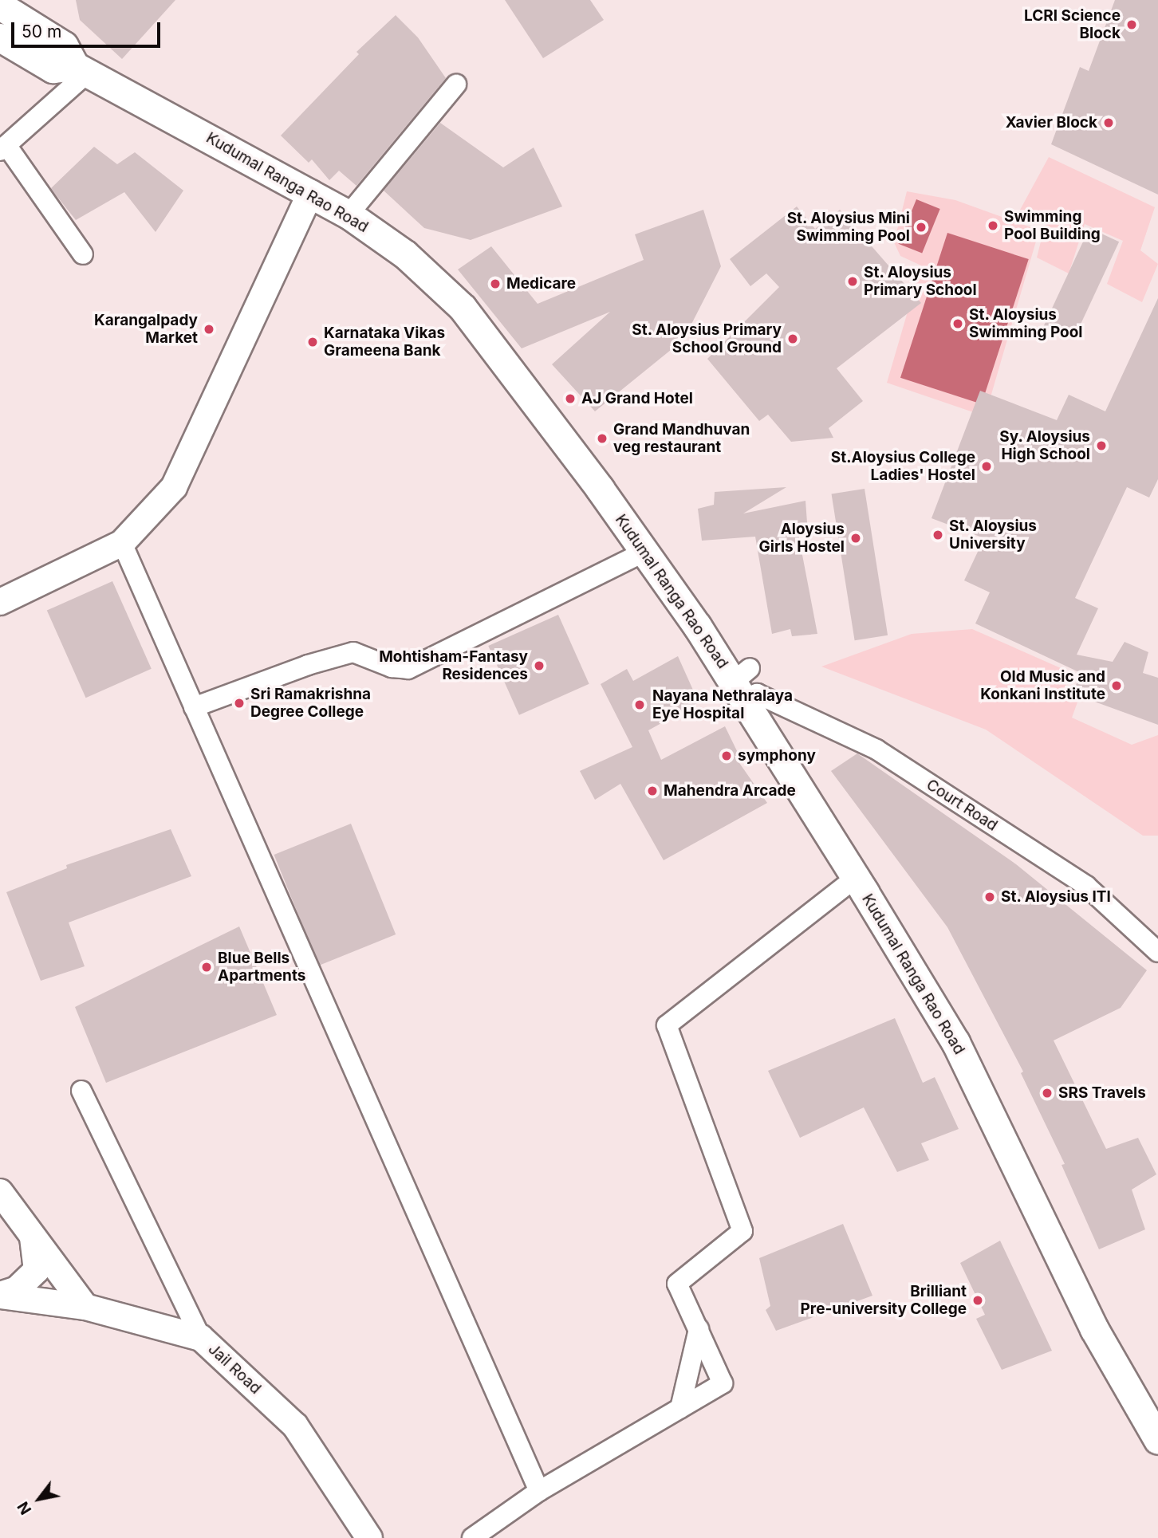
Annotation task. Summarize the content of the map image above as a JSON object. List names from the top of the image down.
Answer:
{
  "streets": {
    "main road": ["Kudumal Ranga Rao Road"],
    "street": ["Court Road", "Jail Road"]
  },
  "crossings": [
    ["Kudumal Ranga Rao Road", "Court Road"]
  ],
  "places": [
    "LCRI Science Block",
    "Xavier Block",
    "Swimming Pool Building",
    "St. Aloysius Mini Swimming Pool",
    "St. Aloysius Primary School",
    "Medicare",
    "St. Aloysius Swimming Pool",
    "Karangalpady Market",
    "St. Aloysius Primary School Ground",
    "Karnataka Vikas Grameena Bank",
    "AJ Grand Hotel",
    "Grand Mandhuvan veg restaurant",
    "Sy. Aloysius High School",
    "St.Aloysius College Ladies' Hostel",
    "St. Aloysius University",
    "Aloysius Girls Hostel",
    "Mohtisham-Fantasy Residences",
    "Old Music and Konkani Institute",
    "Sri Ramakrishna Degree College",
    "Nayana Nethralaya Eye Hospital",
    "symphony",
    "Mahendra Arcade",
    "St. Aloysius ITI",
    "Blue Bells Apartments",
    "SRS Travels",
    "Brilliant Pre-university College"
  ],
  "scale_bar": "50 m",
  "north": "bottom left"
}
